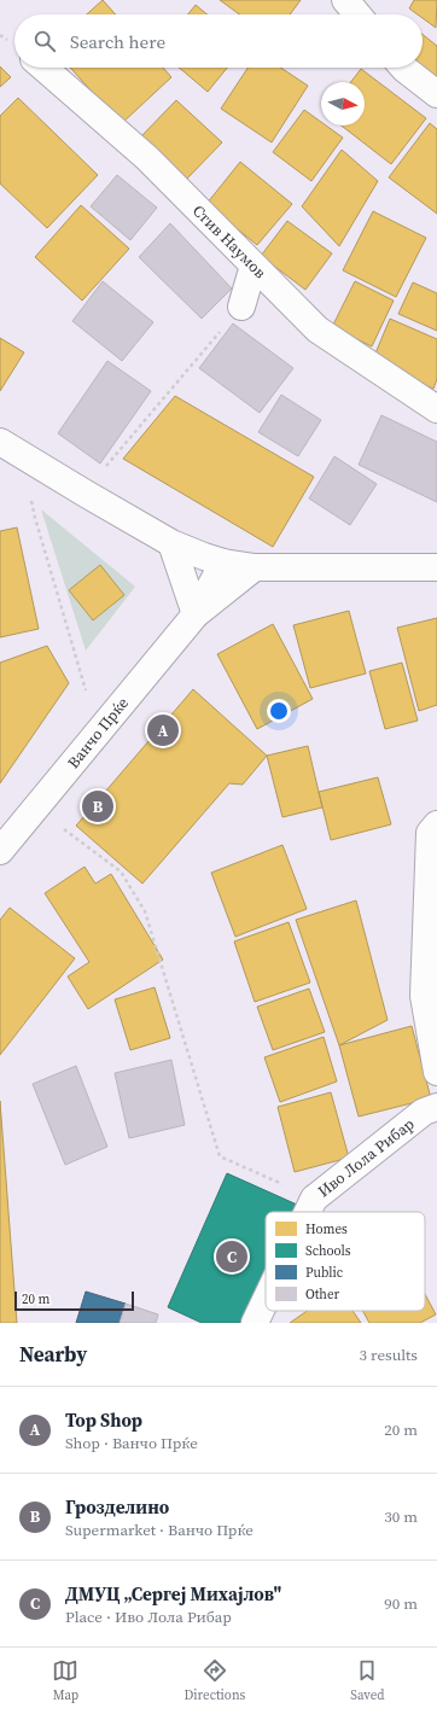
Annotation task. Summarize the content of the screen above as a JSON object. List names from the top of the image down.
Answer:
{
  "streets": {
    "street": ["Стив Наумов", "Ванчо Прќе", "Иво Лола Рибар"]
  },
  "legend": [
    "Homes",
    "Schools",
    "Public",
    "Other"
  ],
  "scale_bar": "20 m",
  "north": "right",
  "page": {
    "search": "Search here",
    "pins": ["A", "B", "C"],
    "scale": "20 m",
    "heading": ["Nearby", "3 results"],
    "list": [
      {
        "mark": "A",
        "name": "Top Shop",
        "note": "Shop · Ванчо Прќе",
        "value": "20 m"
      },
      {
        "mark": "B",
        "name": "Грозделино",
        "note": "Supermarket · Ванчо Прќе",
        "value": "30 m"
      },
      {
        "mark": "C",
        "name": "ДМУЦ „Сергеј Михајлов\"",
        "note": "Place · Иво Лола Рибар",
        "value": "90 m"
      }
    ],
    "nav": ["Map", "Directions", "Saved"]
  }
}
